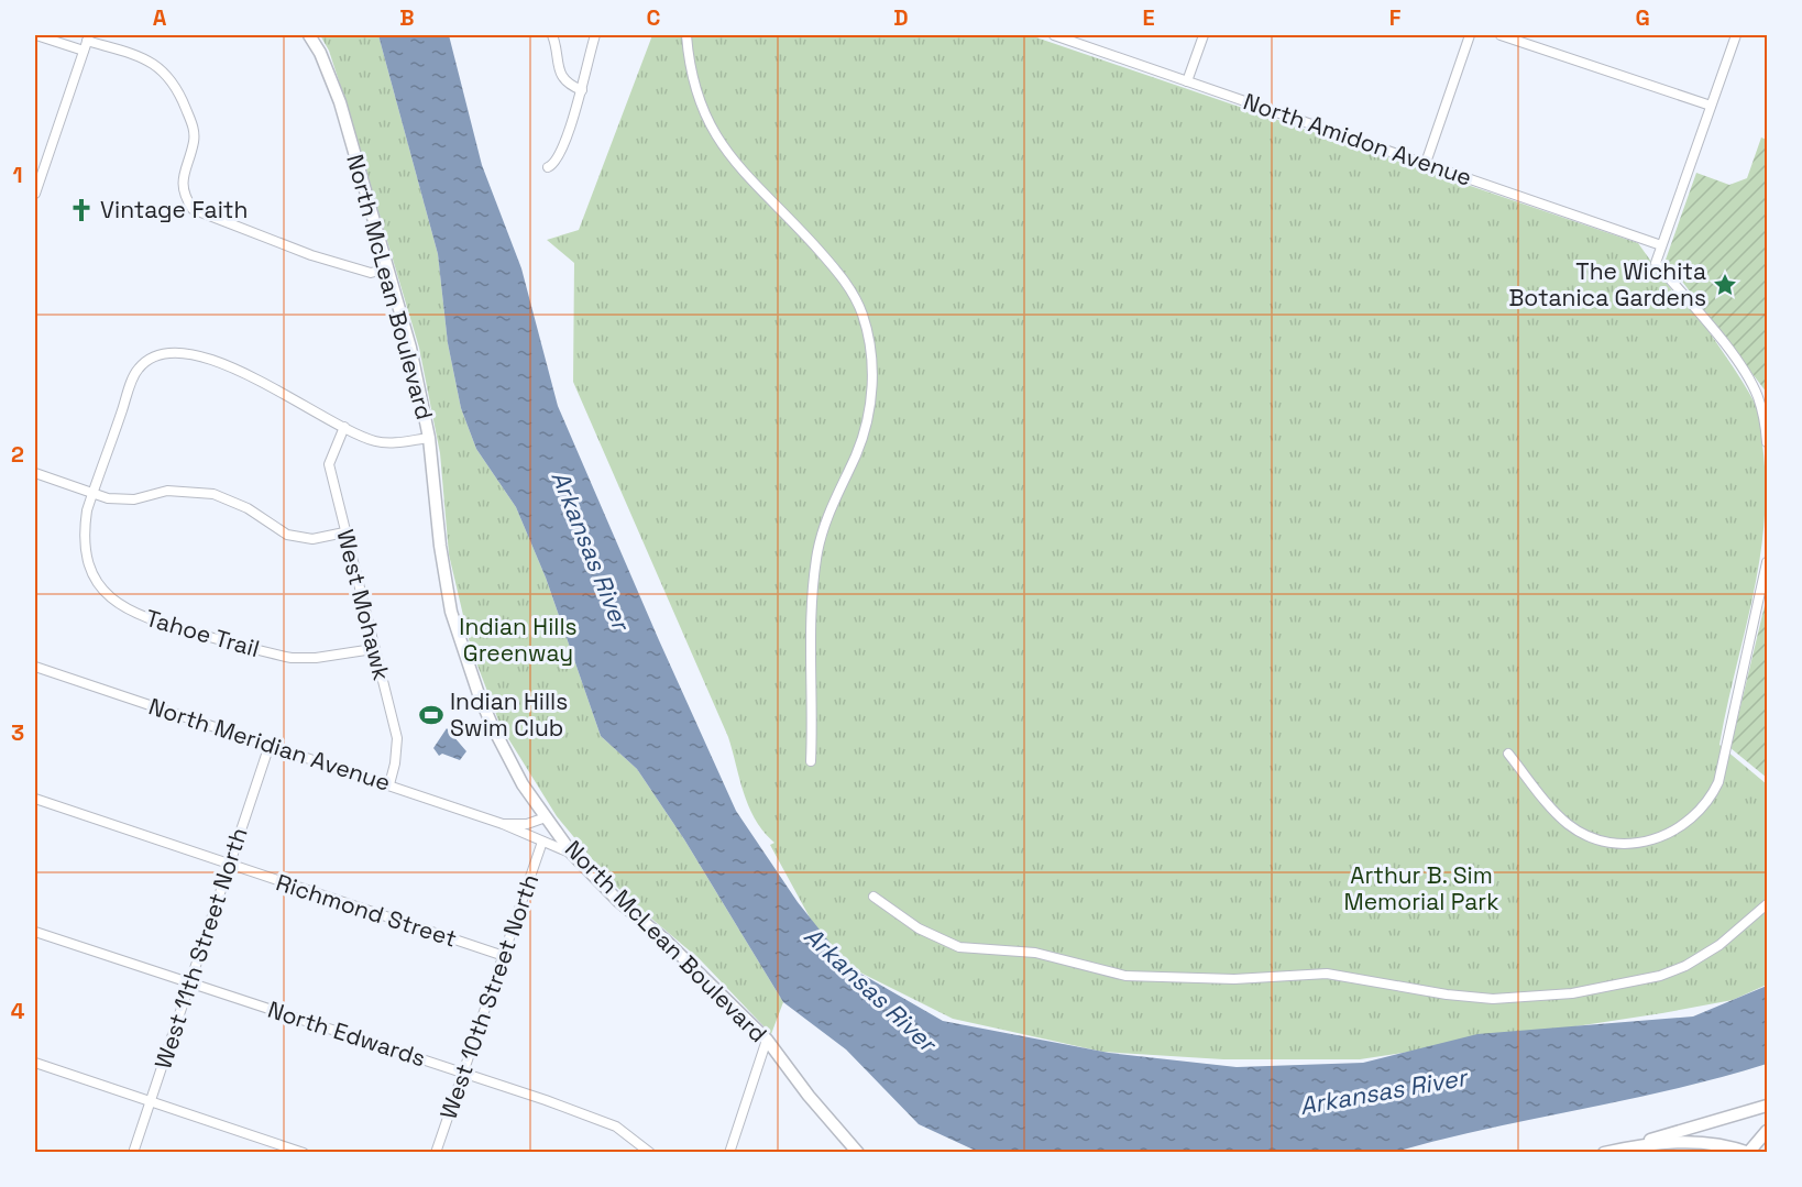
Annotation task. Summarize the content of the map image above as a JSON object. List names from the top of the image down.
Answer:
{
  "streets": {
    "main road": ["North McLean Boulevard"],
    "street": [
      "North Amidon Avenue",
      "West Mohawk",
      "Tahoe Trail",
      "North Meridian Avenue",
      "Richmond Street",
      "West 11th Street North",
      "West 10th Street North",
      "North Edwards"
    ]
  },
  "crossings": [
    ["North McLean Boulevard", "Tahoe Trail"],
    ["North McLean Boulevard", "North Meridian Avenue"],
    ["West Mohawk", "Tahoe Trail"],
    ["West Mohawk", "North Meridian Avenue"],
    ["North Meridian Avenue", "West 11th Street North"],
    ["North Meridian Avenue", "West 10th Street North"],
    ["Richmond Street", "West 11th Street North"],
    ["Richmond Street", "West 10th Street North"],
    ["West 11th Street North", "North Edwards"],
    ["West 10th Street North", "North Edwards"]
  ],
  "water": ["Arkansas River"],
  "parks": ["Indian Hills Greenway", "Arthur B. Sim Memorial Park"],
  "places": {
    "church": ["Vintage Faith"],
    "place": ["The Wichita Botanica Gardens"],
    "sports": ["Indian Hills Swim Club"]
  },
  "grid": {
    "columns": [
      "A",
      "B",
      "C",
      "D",
      "E",
      "F",
      "G"
    ],
    "rows": [
      "1",
      "2",
      "3",
      "4"
    ]
  }
}
